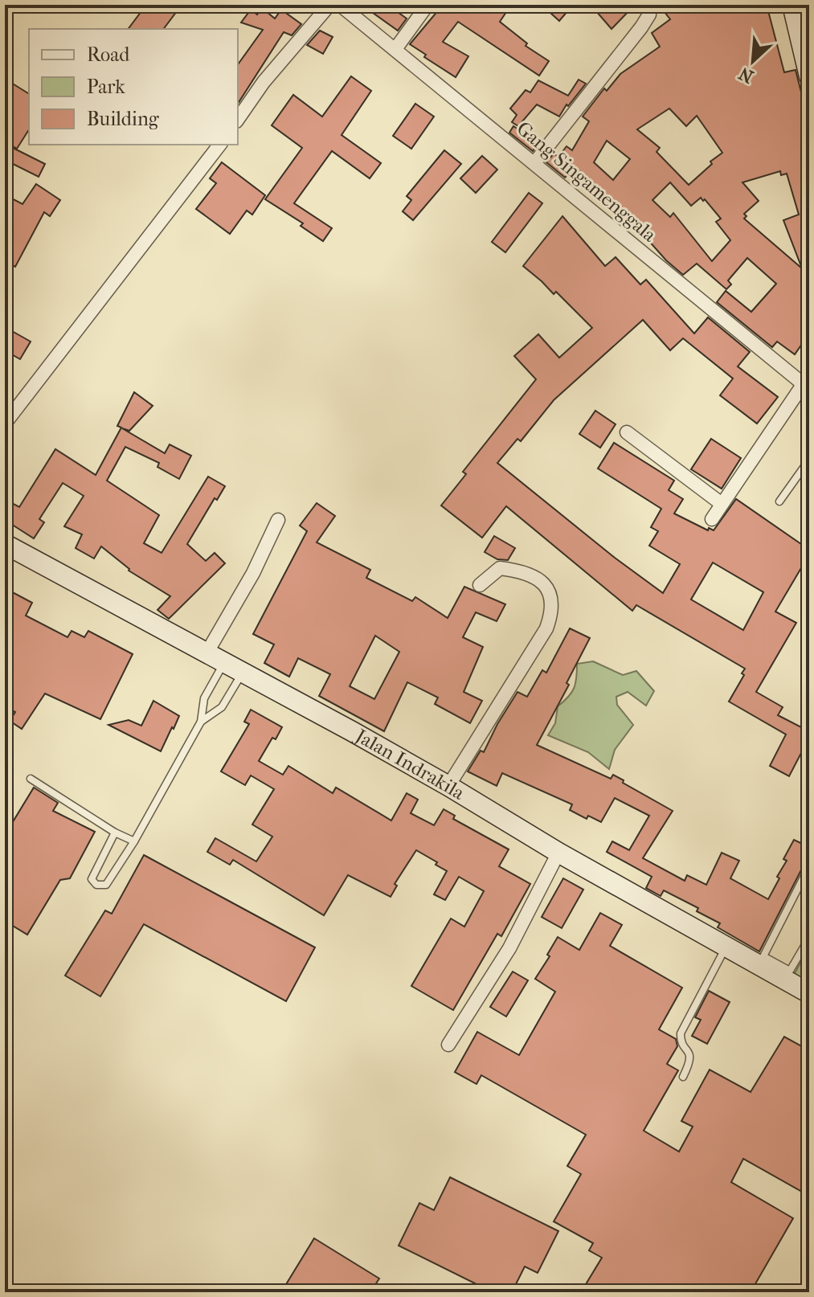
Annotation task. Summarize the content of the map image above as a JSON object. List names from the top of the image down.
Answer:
{
  "streets": {
    "main road": ["Jalan Indrakila"],
    "street": ["Gang Singamenggala"]
  },
  "legend": ["Road", "Park", "Building"],
  "north": "bottom left"
}
